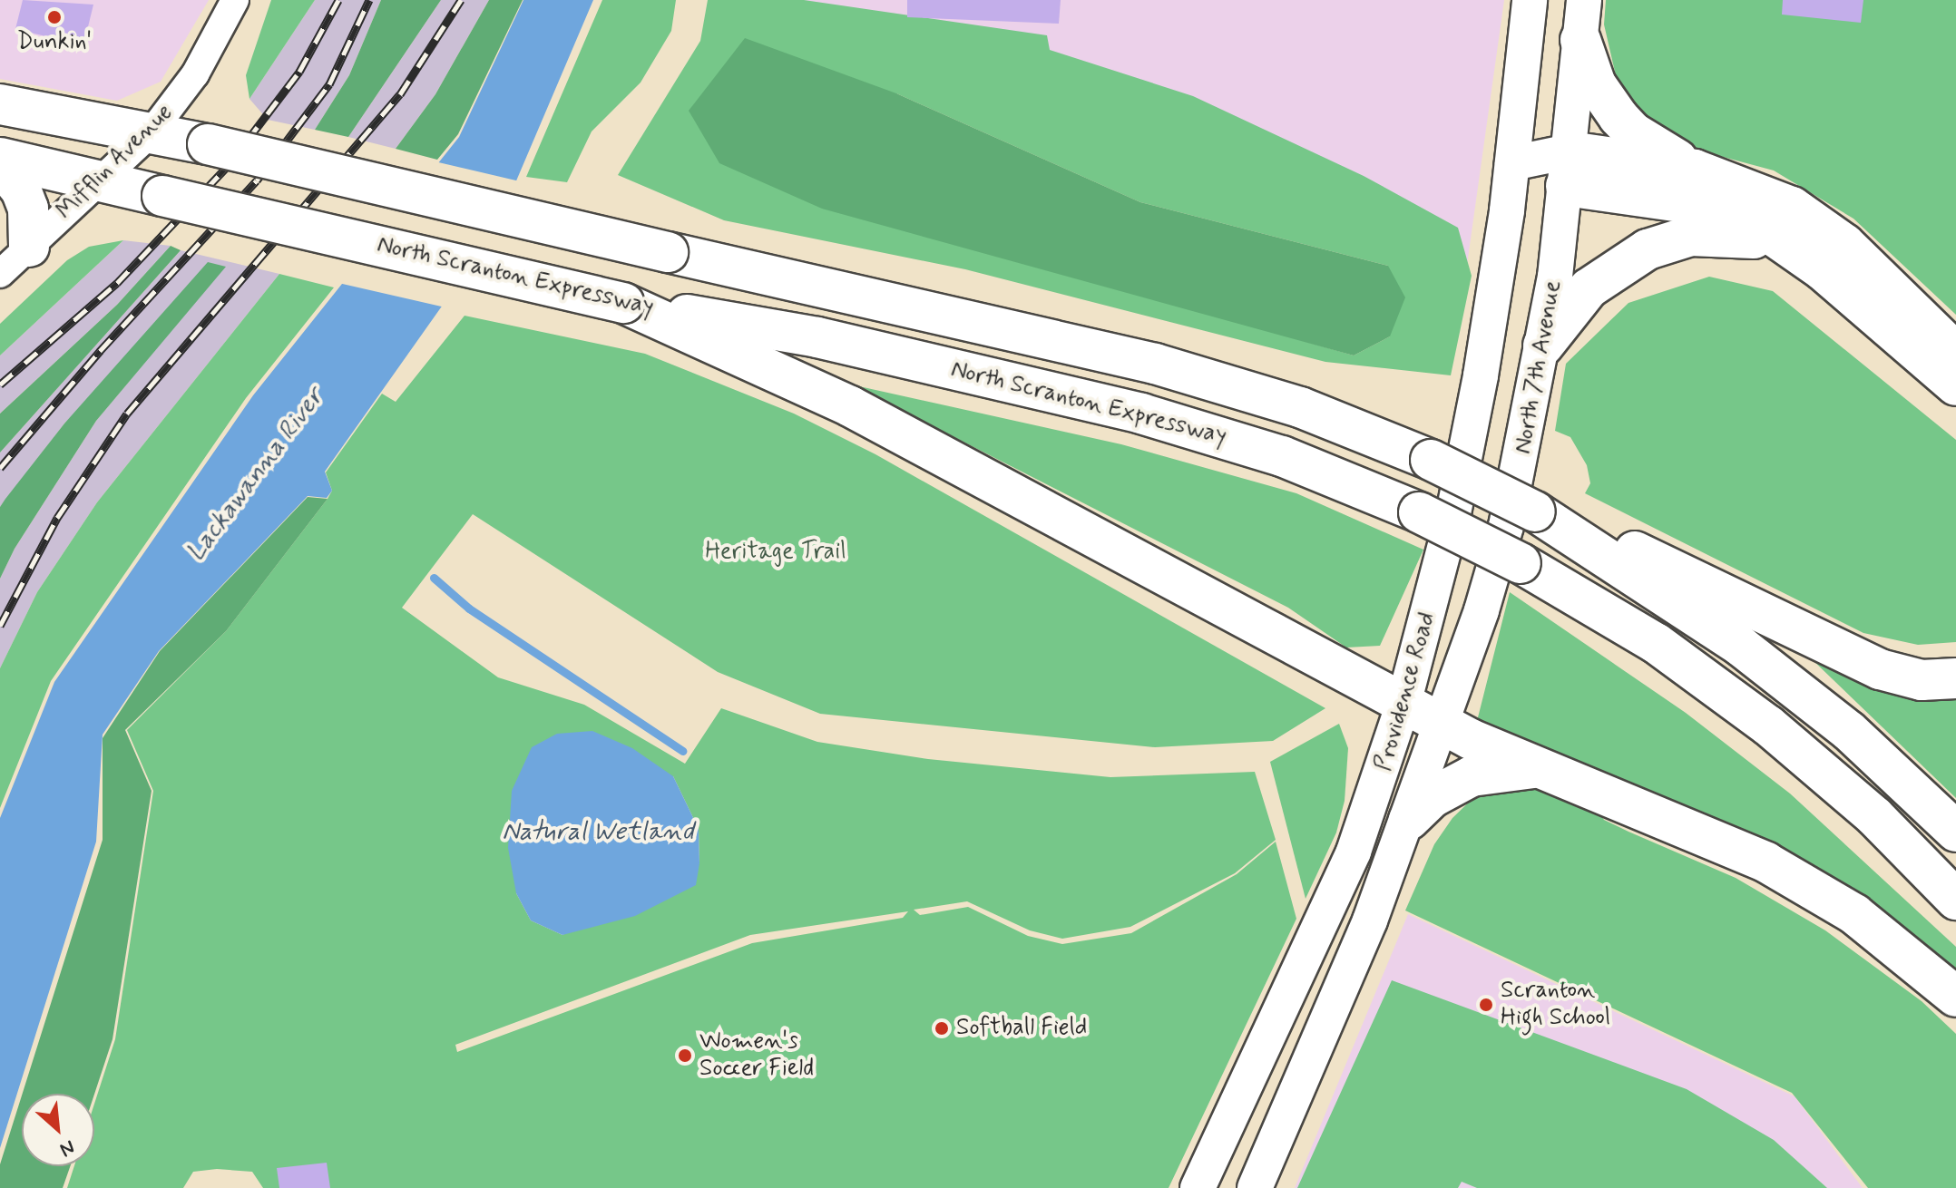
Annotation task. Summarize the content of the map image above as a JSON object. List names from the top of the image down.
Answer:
{
  "streets": {
    "highway": ["North Scranton Expressway"],
    "main road": ["North 7th Avenue", "Providence Road"],
    "street": ["Mifflin Avenue"]
  },
  "crossings": [
    ["Mifflin Avenue", "North Scranton Expressway"],
    ["North 7th Avenue", "Providence Road"]
  ],
  "water": ["Lackawanna River", "Natural Wetland"],
  "parks": ["Heritage Trail"],
  "places": [
    "Dunkin'",
    "Scranton High School",
    "Softball Field",
    "Women's Soccer Field"
  ],
  "north": "bottom right"
}
